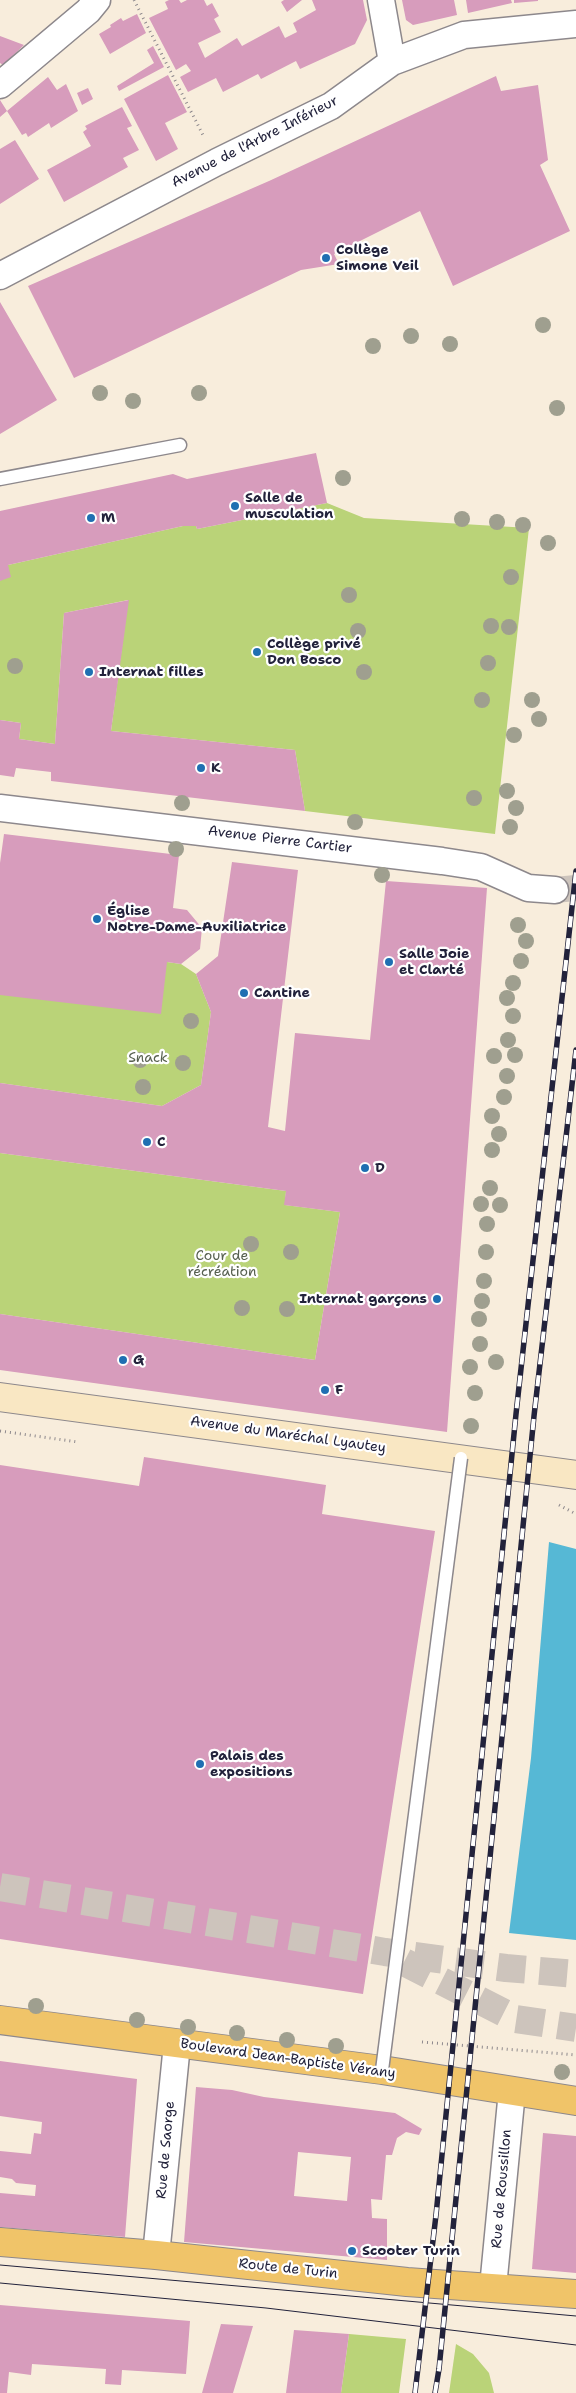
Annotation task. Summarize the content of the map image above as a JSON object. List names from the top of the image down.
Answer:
{
  "streets": {
    "main road": ["Avenue du Maréchal Lyautey", "Boulevard Jean-Baptiste Vérany", "Route de Turin"],
    "street": [
      "Avenue de l'Arbre Inférieur",
      "Avenue Pierre Cartier",
      "Rue de Saorge",
      "Rue de Roussillon"
    ]
  },
  "crossings": [
    ["Boulevard Jean-Baptiste Vérany", "Rue de Saorge"],
    ["Boulevard Jean-Baptiste Vérany", "Rue de Roussillon"],
    ["Rue de Saorge", "Route de Turin"],
    ["Rue de Roussillon", "Route de Turin"]
  ],
  "parks": ["Snack", "Cour de récréation"],
  "places": [
    "Collège Simone Veil",
    "Salle de musculation",
    "M",
    "Collège privé Don Bosco",
    "Internat filles",
    "K",
    "Église Notre-Dame-Auxiliatrice",
    "Salle Joie et Clarté",
    "Cantine",
    "C",
    "D",
    "Internat garçons",
    "G",
    "F",
    "Palais des expositions",
    "Scooter Turin"
  ]
}
